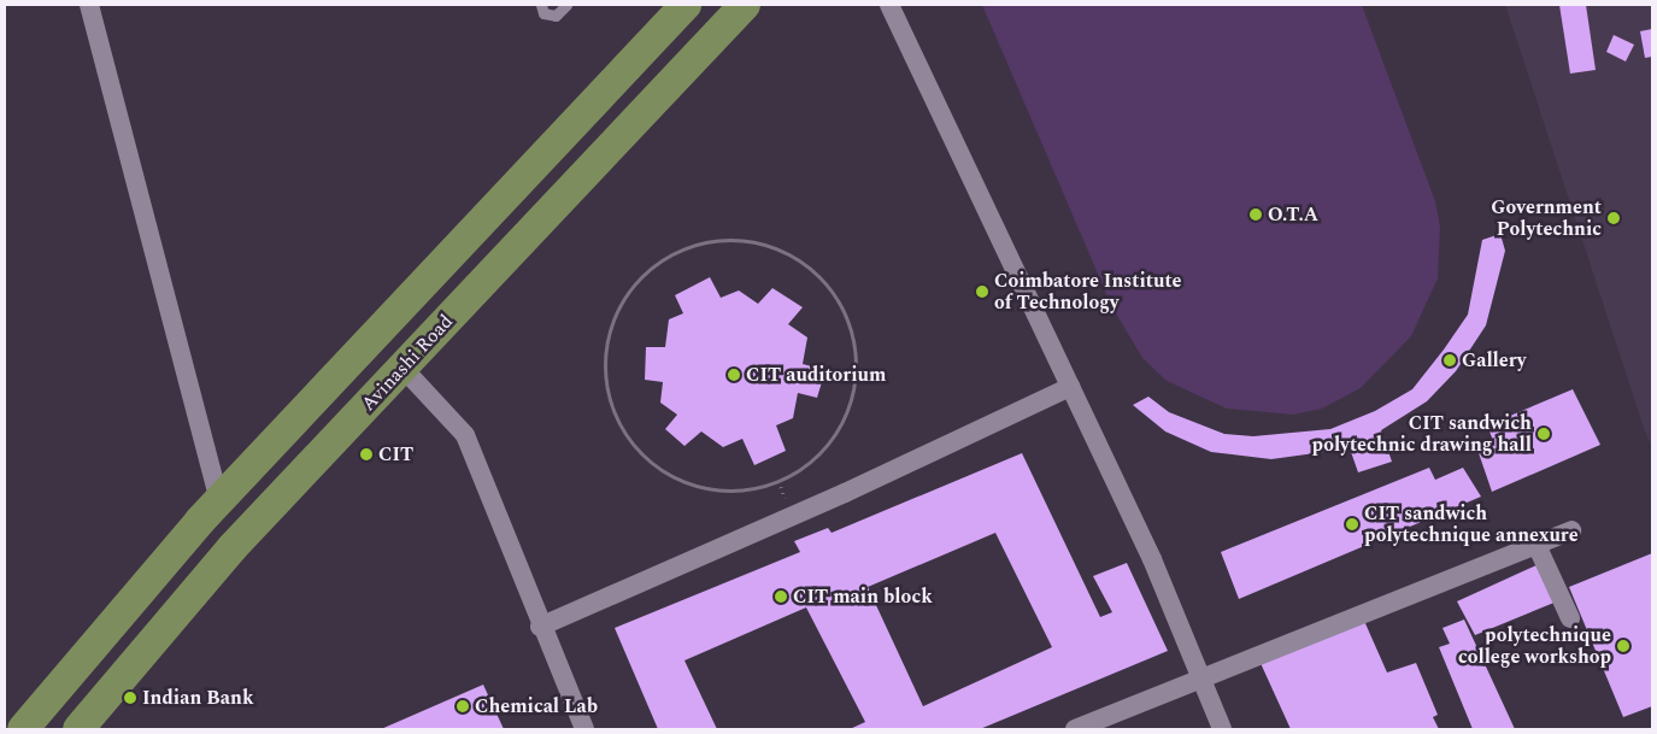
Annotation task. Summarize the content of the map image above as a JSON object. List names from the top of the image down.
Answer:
{
  "streets": {
    "main road": ["Avinashi Road"]
  },
  "places": [
    "O.T.A",
    "Government Polytechnic",
    "Coimbatore Institute of Technology",
    "Gallery",
    "CIT auditorium",
    "CIT sandwich polytechnic drawing hall",
    "CIT",
    "CIT sandwich polytechnique annexure",
    "CIT main block",
    "polytechnique college workshop",
    "Indian Bank",
    "Chemical Lab"
  ]
}
